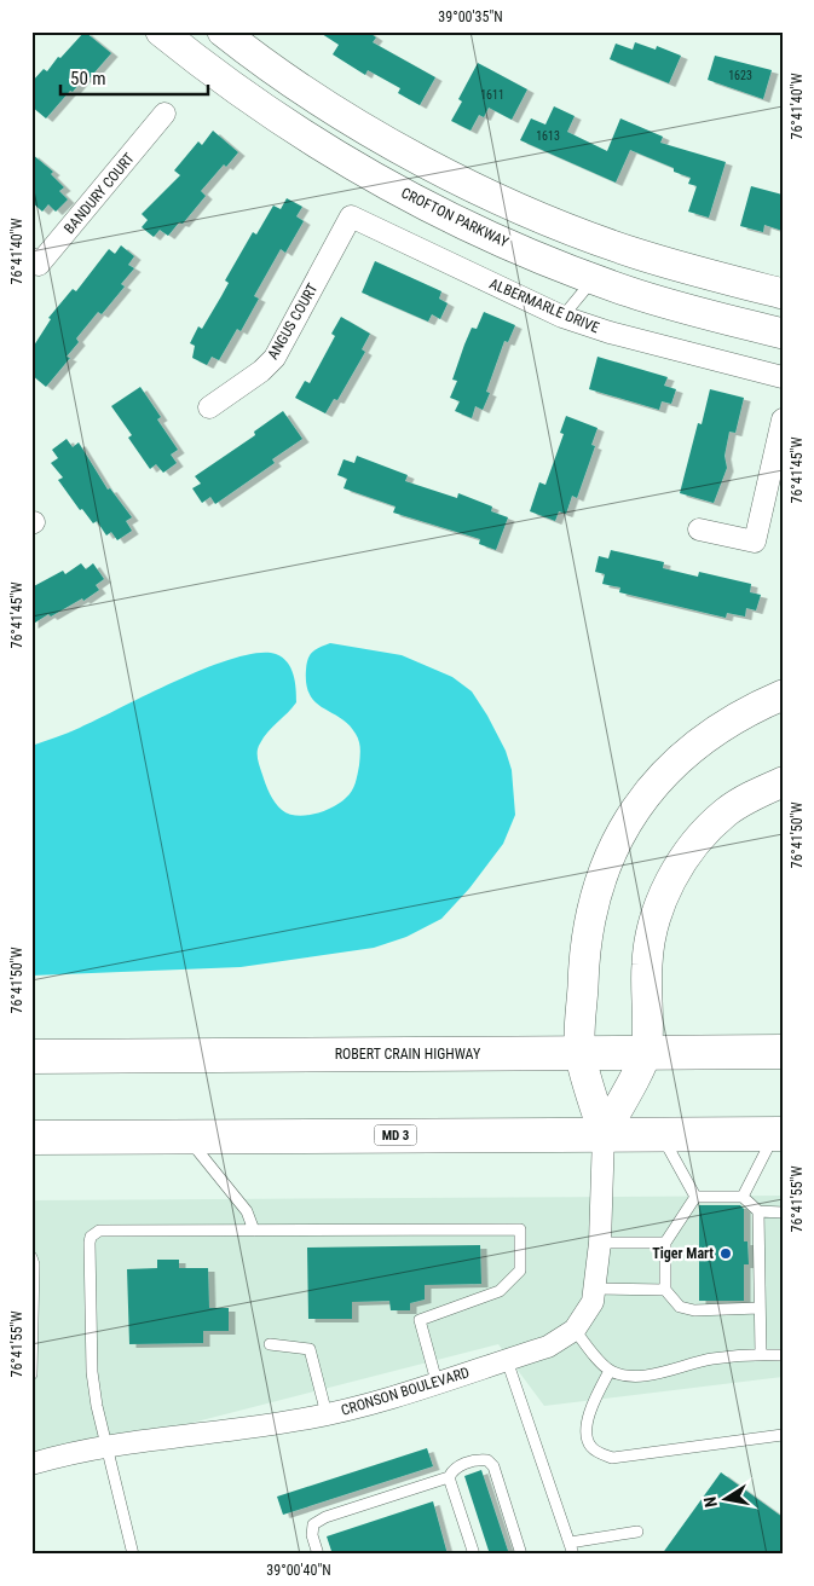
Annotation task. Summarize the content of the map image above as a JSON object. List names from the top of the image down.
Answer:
{
  "streets": {
    "highway": ["ROBERT CRAIN HIGHWAY", "MD 3"],
    "street": [
      "BANDURY COURT",
      "CROFTON PARKWAY",
      "ALBERMARLE DRIVE",
      "ANGUS COURT",
      "CRONSON BOULEVARD"
    ]
  },
  "crossings": [
    ["ALBERMARLE DRIVE", "ANGUS COURT"],
    ["MD 3", "CRONSON BOULEVARD"]
  ],
  "places": ["Tiger Mart"],
  "house_numbers": ["1623", "1611", "1613"],
  "scale_bar": "50 m",
  "north": "left",
  "coordinates": [
    "39°00'35\"N",
    "76°41'40\"W",
    "76°41'45\"W",
    "76°41'50\"W",
    "76°41'55\"W",
    "39°00'40\"N"
  ]
}
